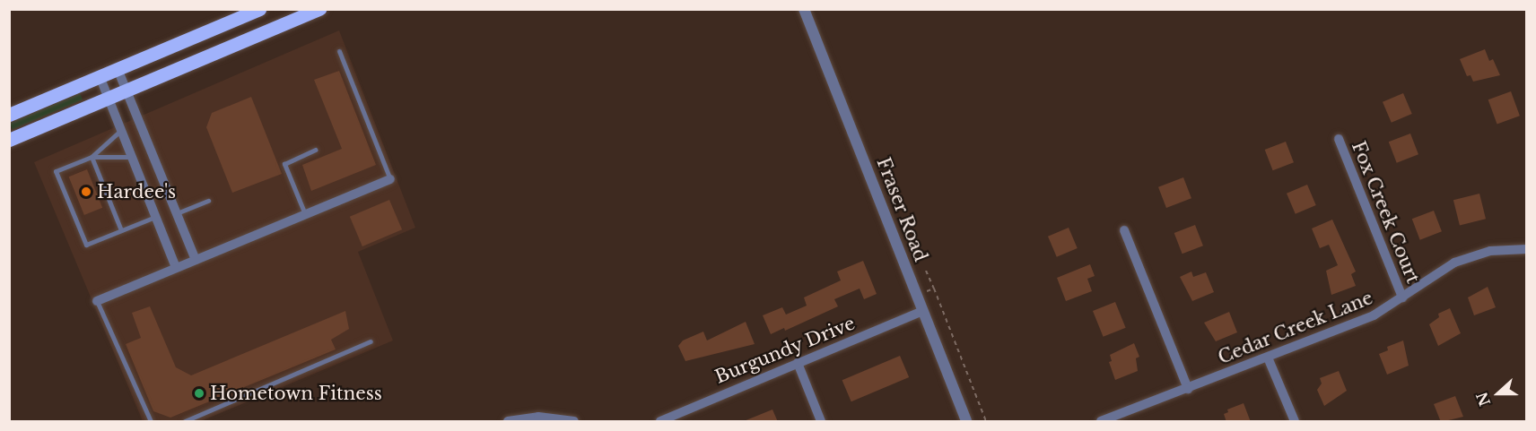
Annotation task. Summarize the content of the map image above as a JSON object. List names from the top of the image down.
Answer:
{
  "streets": {
    "street": [
      "Fraser Road",
      "Fox Creek Court",
      "Cedar Creek Lane",
      "Burgundy Drive"
    ]
  },
  "crossings": [
    ["Fraser Road", "Burgundy Drive"],
    ["Fox Creek Court", "Cedar Creek Lane"]
  ],
  "places": ["Hardee's", "Hometown Fitness"],
  "north": "left"
}
